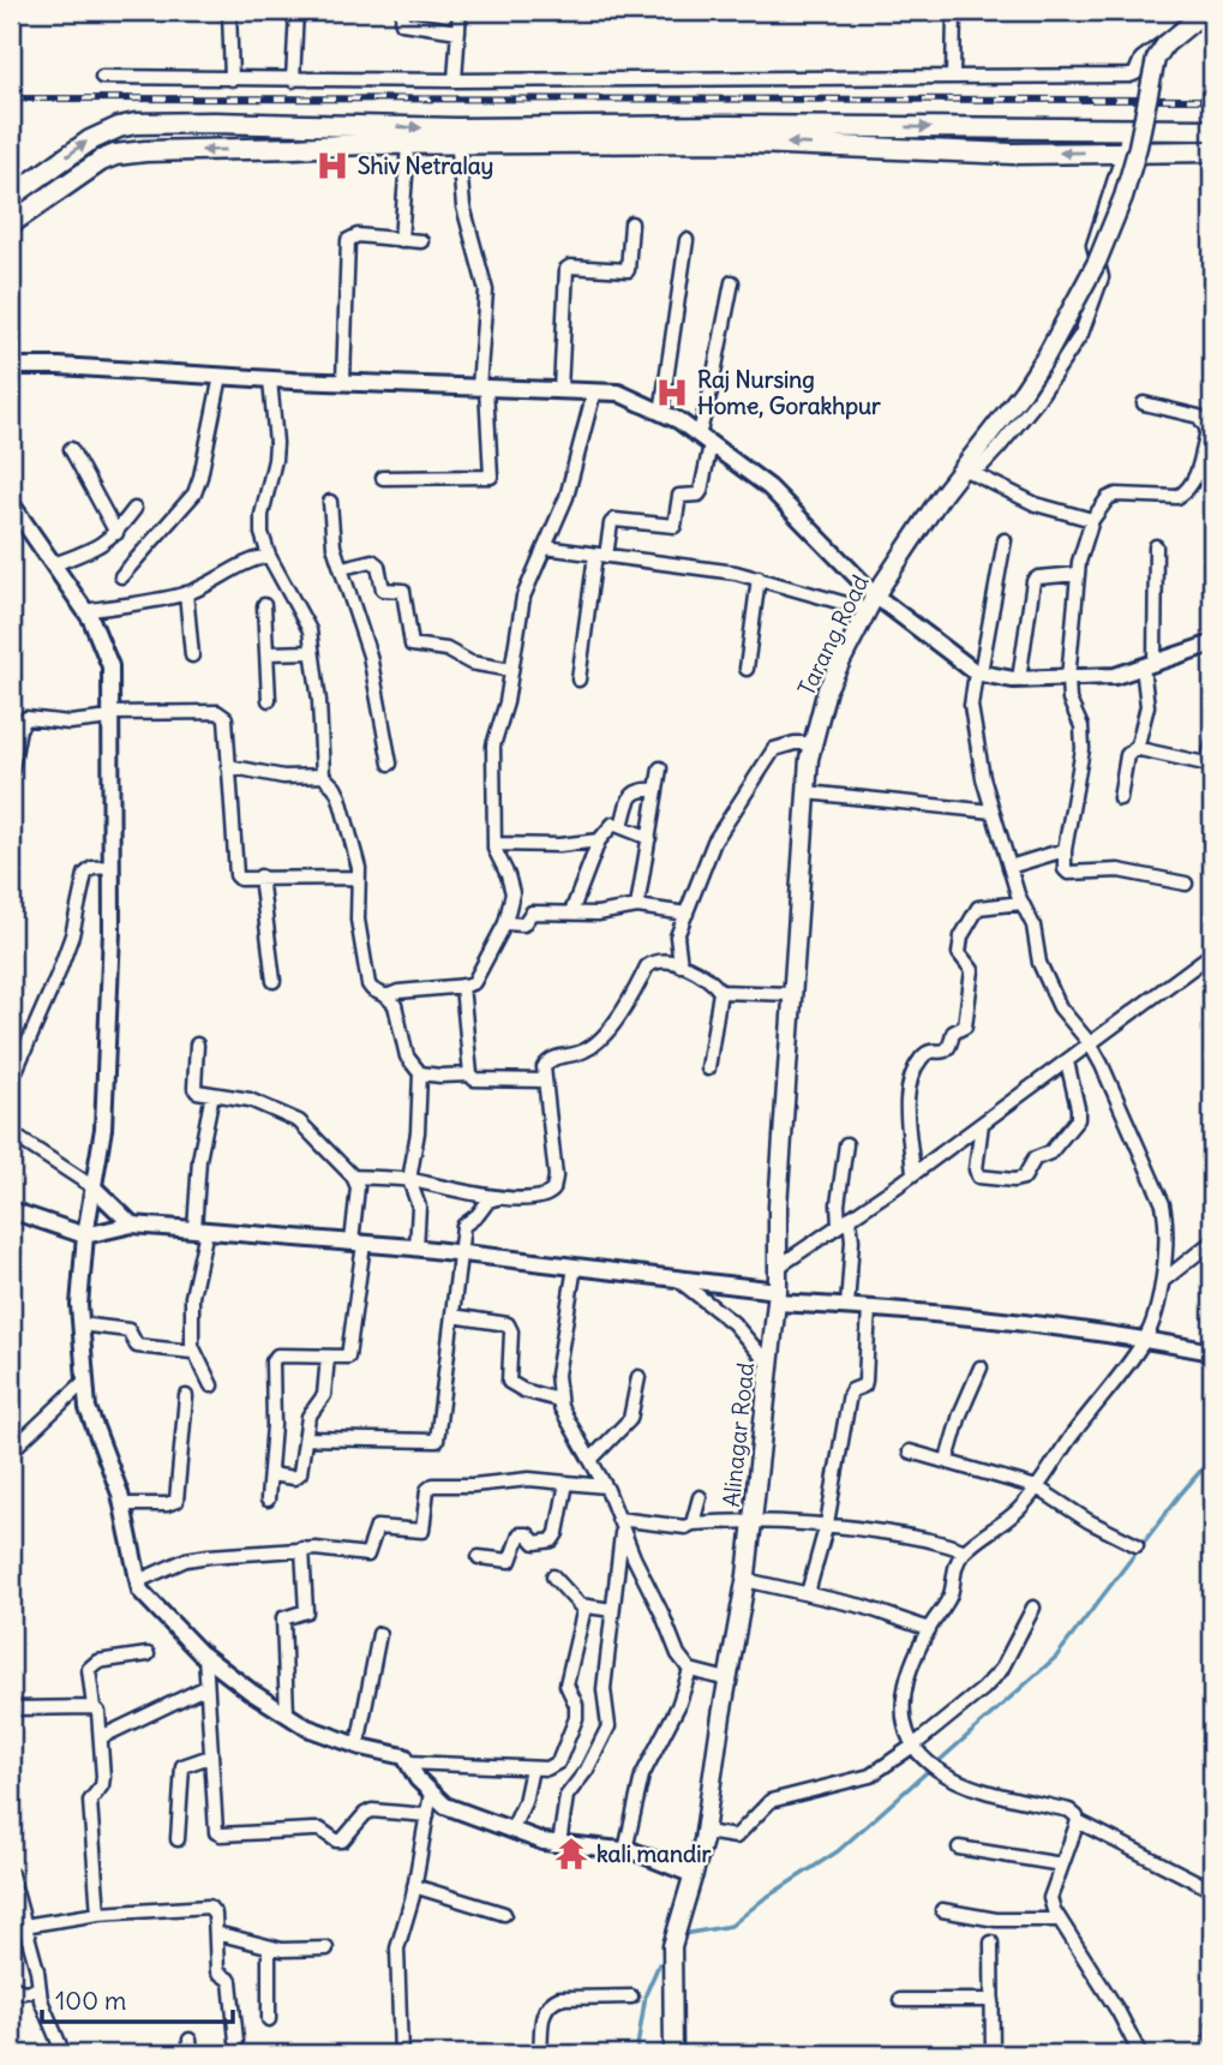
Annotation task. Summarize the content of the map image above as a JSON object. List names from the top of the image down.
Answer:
{
  "streets": {
    "main road": ["Tarang Road", "Alinagar Road"]
  },
  "crossings": [
    ["Tarang Road", "Alinagar Road"]
  ],
  "places": {
    "hospital": ["Shiv Netralay", "Raj Nursing Home, Gorakhpur"],
    "temple": ["kali mandir"]
  },
  "scale_bar": "100 m"
}
